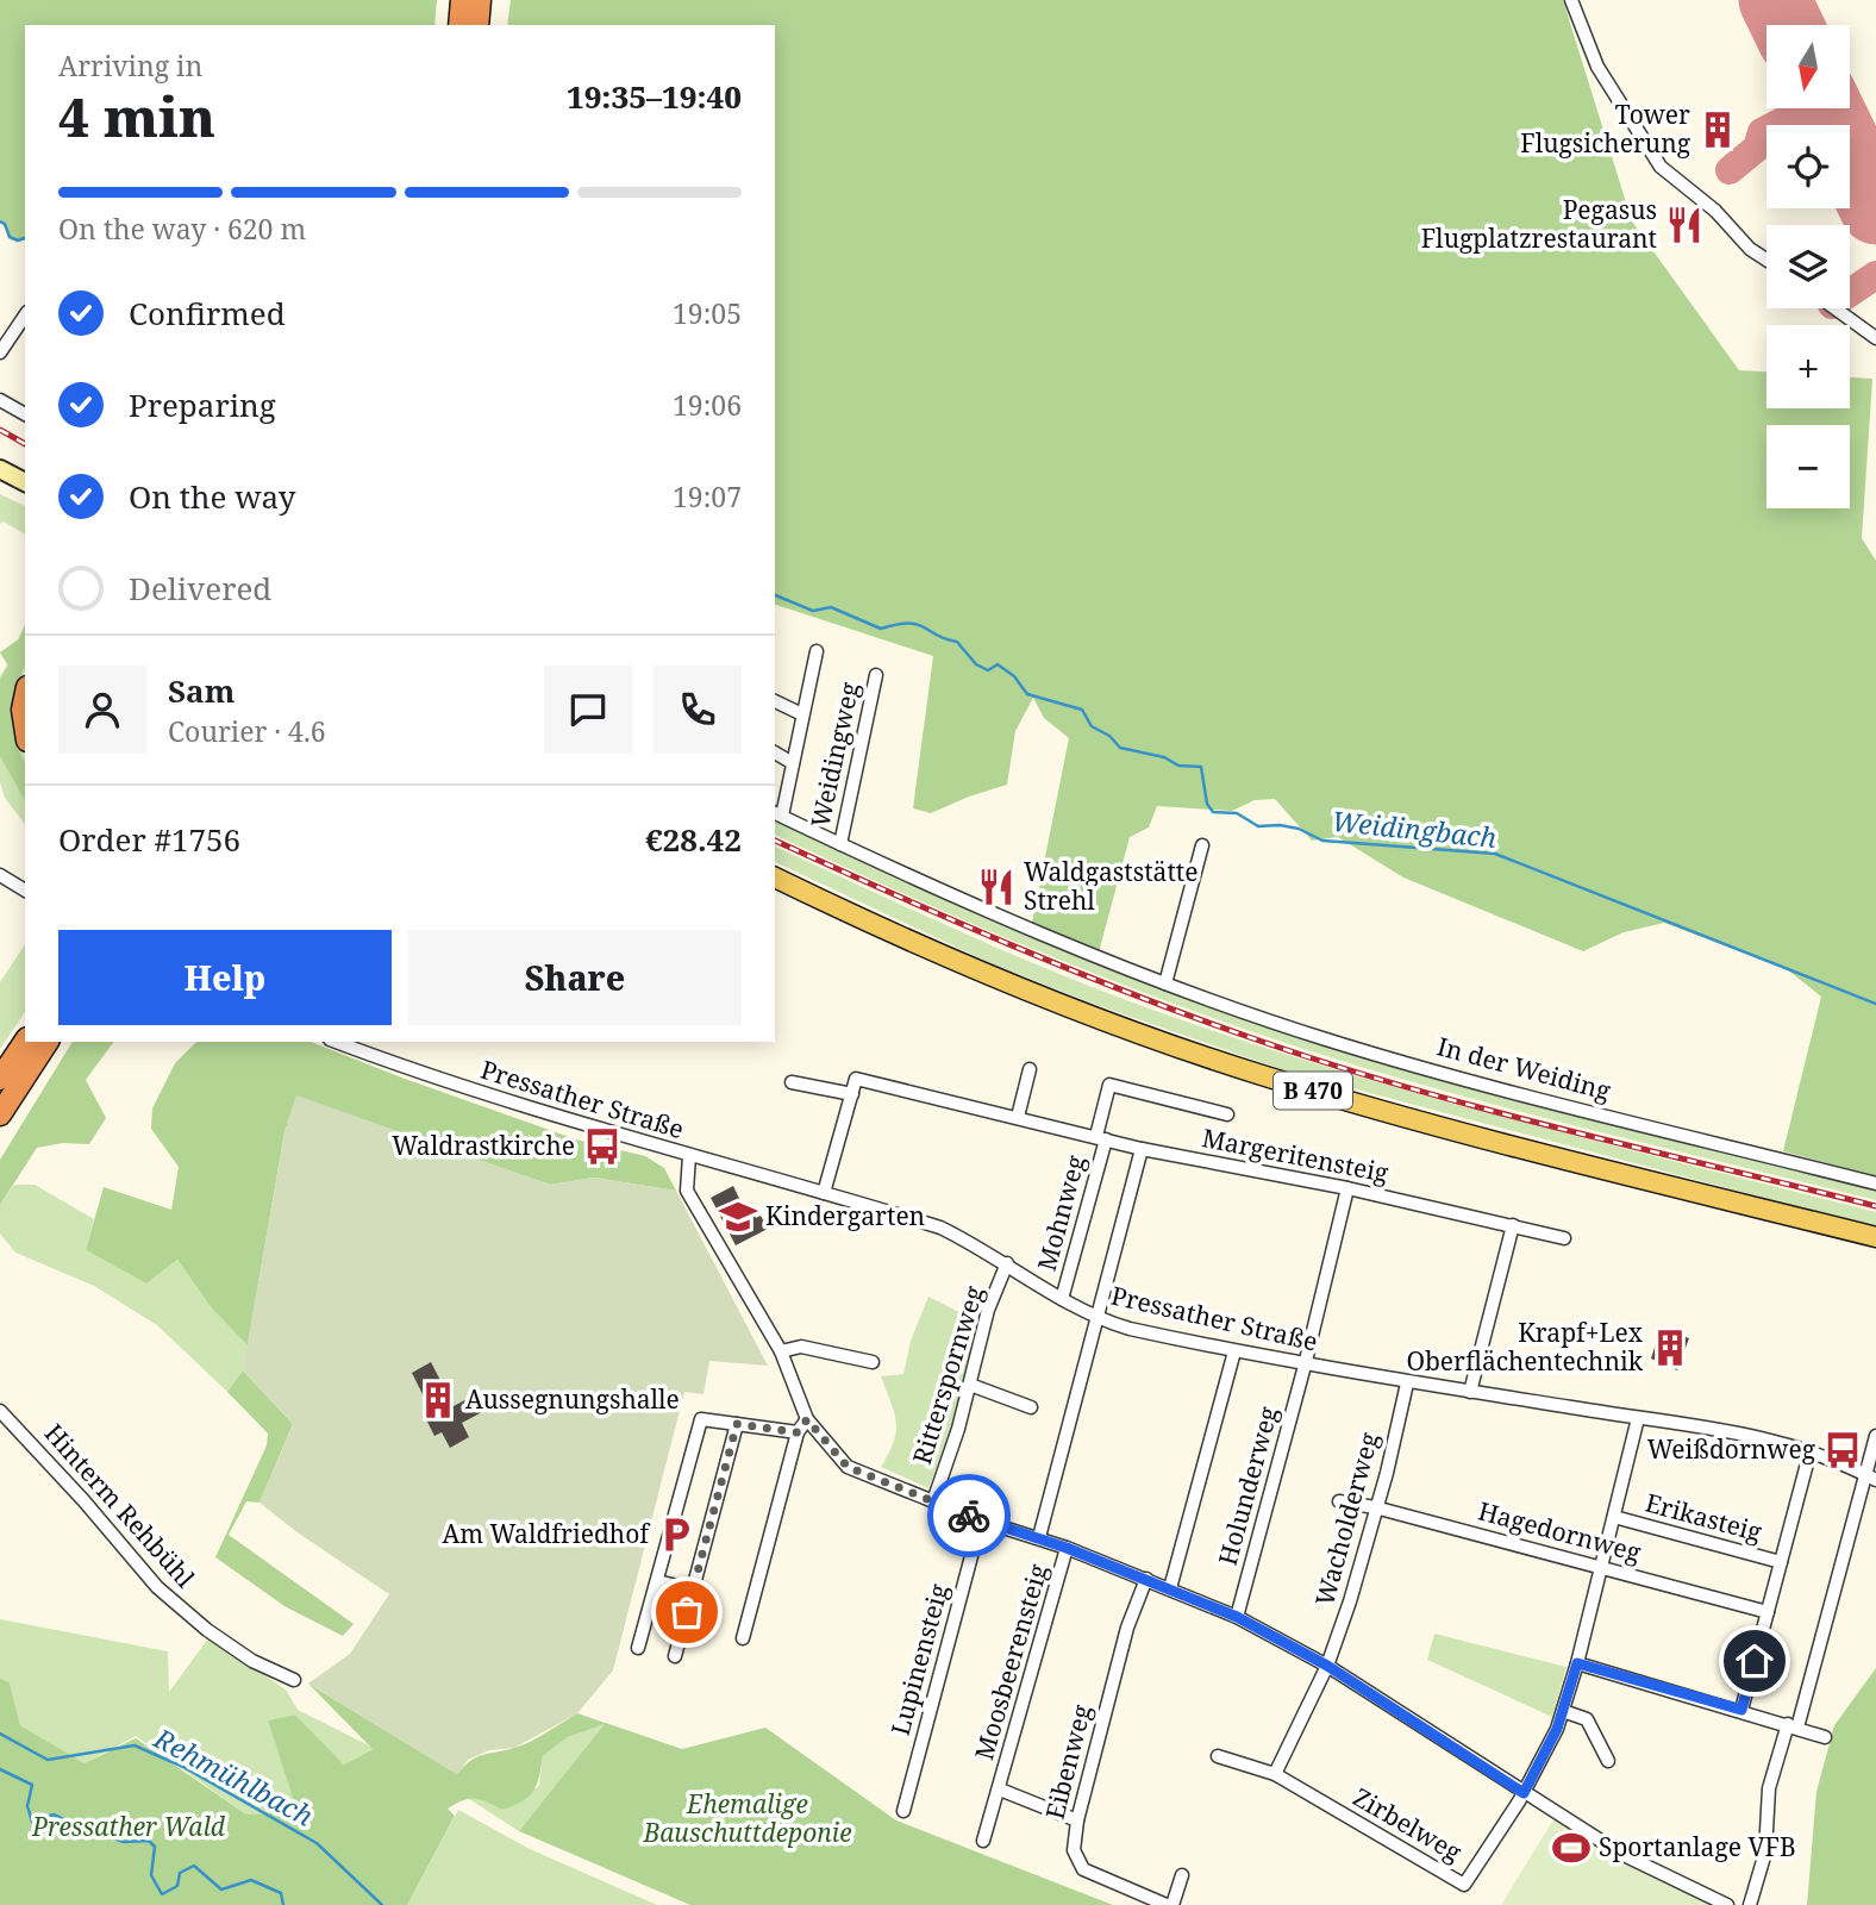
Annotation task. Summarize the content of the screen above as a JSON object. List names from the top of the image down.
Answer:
{
  "streets": {
    "main road": ["B 470"],
    "street": [
      "Weidingweg",
      "In der Weiding",
      "Pressather Straße",
      "Margeritensteig",
      "Mohnweg",
      "Ritterspornweg",
      "Holunderweg",
      "Hinterm Rehbühl",
      "Erikasteig",
      "Wacholderweg",
      "Hagedornweg",
      "Lupinensteig",
      "Moosbeerensteig",
      "Eibenweg",
      "Zirbelweg"
    ]
  },
  "crossings": [
    ["Weidingweg", "In der Weiding"],
    ["Pressather Straße", "Mohnweg"],
    ["Pressather Straße", "Ritterspornweg"],
    ["Pressather Straße", "Holunderweg"],
    ["Pressather Straße", "Wacholderweg"],
    ["Margeritensteig", "Mohnweg"],
    ["Margeritensteig", "Holunderweg"],
    ["Wacholderweg", "Hagedornweg"],
    ["Moosbeerensteig", "Eibenweg"]
  ],
  "water": ["Weidingbach", "Rehmühlbach"],
  "parks": ["Ehemalige Bauschuttdeponie", "Pressather Wald"],
  "places": {
    "building": ["Tower Flugsicherung", "Krapf+Lex Oberflächentechnik", "Aussegnungshalle"],
    "restaurant": ["Pegasus Flugplatzrestaurant", "Waldgaststätte Strehl"],
    "bus stop": ["Waldrastkirche", "Weißdornweg"],
    "school or university": ["Kindergarten"],
    "parking": ["Am Waldfriedhof"],
    "sports": ["Sportanlage VFB"]
  },
  "north": "bottom",
  "page": {
    "map_buttons": ["+", "−"],
    "heading": ["4 min", "Arriving in", "19:35–19:40"],
    "panel": [
      "Sam",
      "Courier · 4.6",
      "Order #1756",
      "€28.42"
    ],
    "bar": "On the way · 620 m",
    "list": [
      ["Confirmed", "19:05"],
      ["Preparing", "19:06"],
      ["On the way", "19:07"],
      "Delivered"
    ],
    "buttons": ["Help", "Share"]
  }
}
